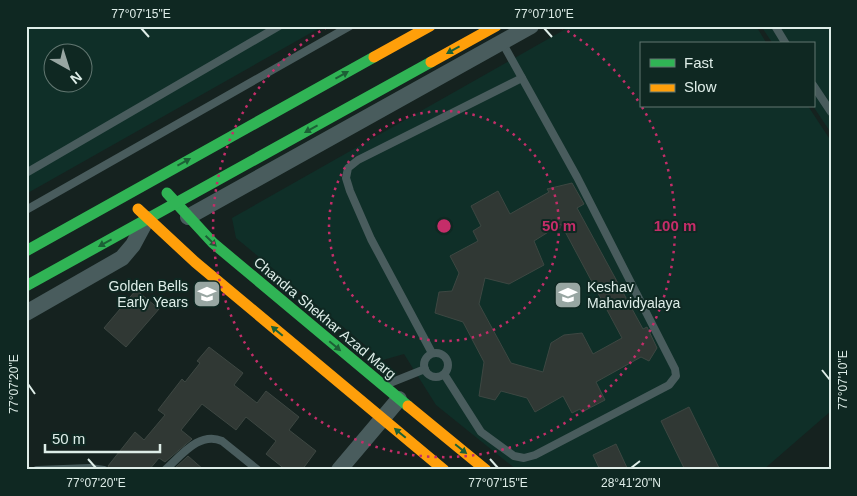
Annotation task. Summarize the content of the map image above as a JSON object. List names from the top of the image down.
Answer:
{
  "streets": {
    "main road": ["Chandra Shekhar Azad Marg"]
  },
  "places": {
    "school or university": ["Golden Bells Early Years", "Keshav Mahavidyalaya"]
  },
  "legend": ["Fast", "Slow"],
  "scale_bar": "50 m",
  "north": "bottom right",
  "coordinates": [
    "77°07'15\"E",
    "77°07'10\"E",
    "77°07'20\"E",
    "28°41'20\"N"
  ],
  "rings": ["50 m", "100 m"]
}
